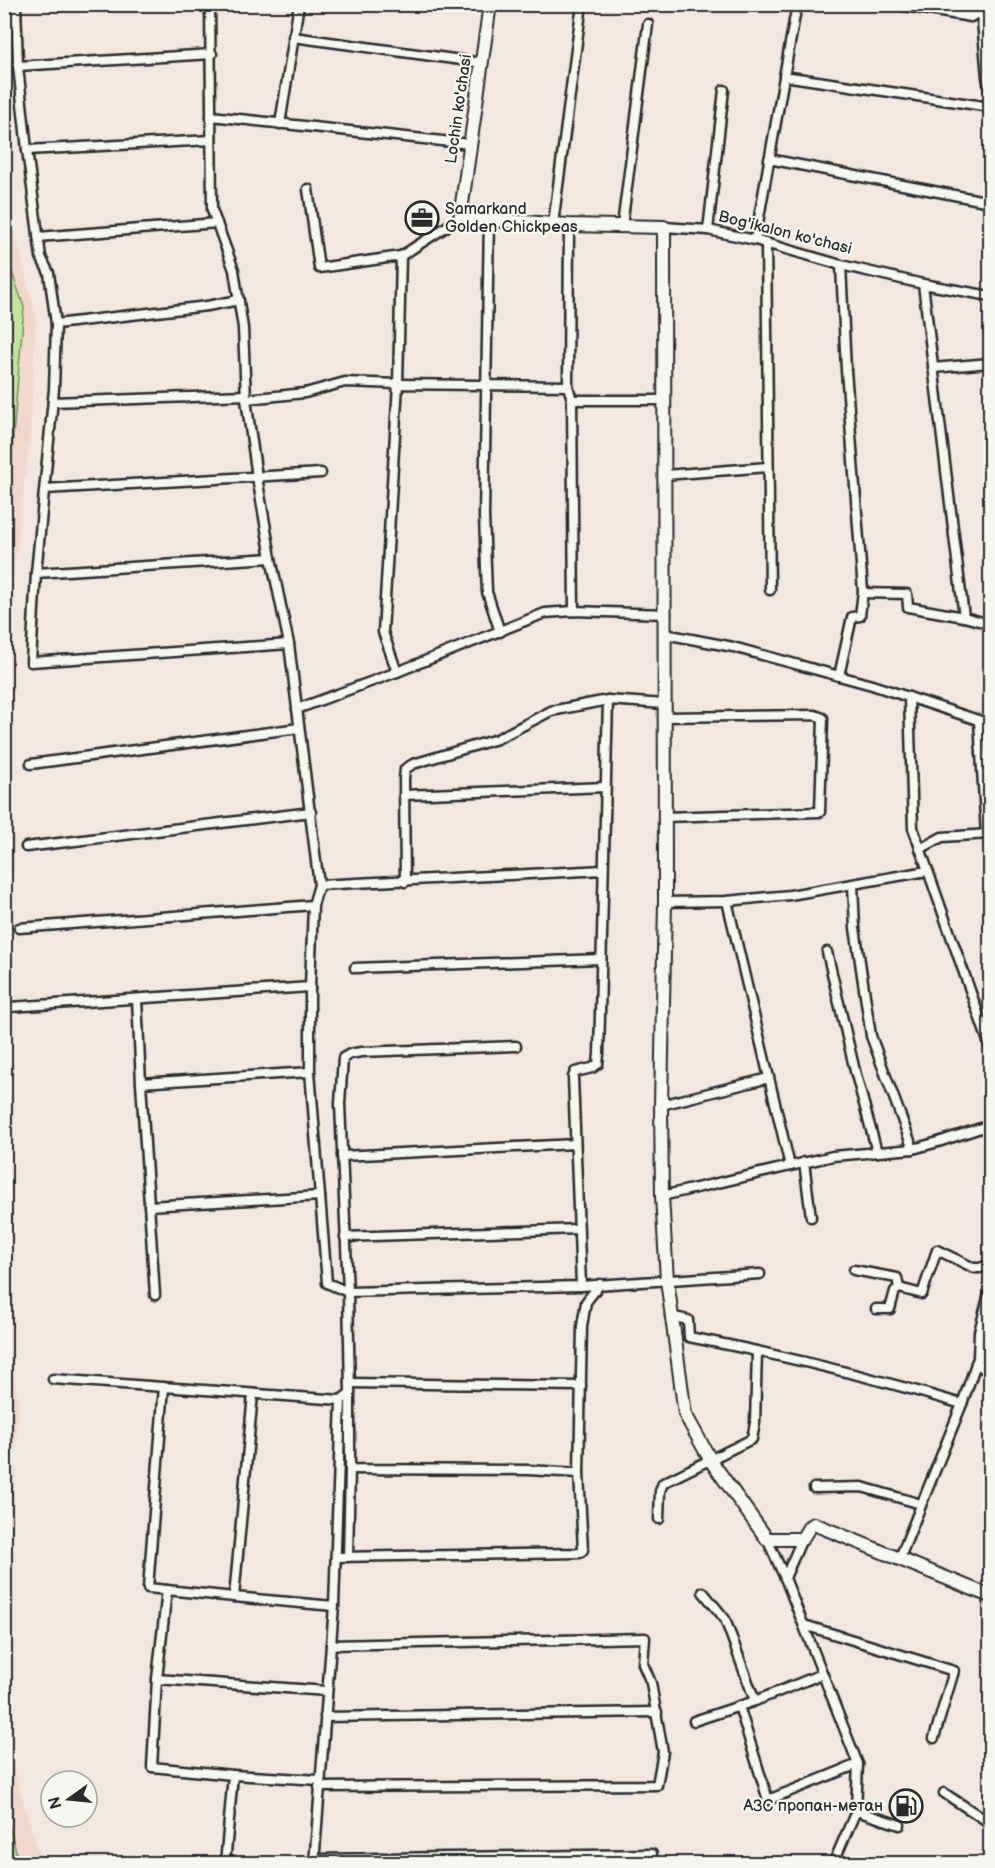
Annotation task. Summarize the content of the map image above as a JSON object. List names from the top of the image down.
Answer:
{
  "streets": {
    "street": ["Lochin ko'chasi", "Bog'ikalon ko'chasi"]
  },
  "crossings": [
    ["Lochin ko'chasi", "Bog'ikalon ko'chasi"]
  ],
  "places": {
    "office": ["Samarkand Golden Chickpeas"],
    "fuel station": ["АЗС пропан-метан"]
  },
  "north": "left"
}
